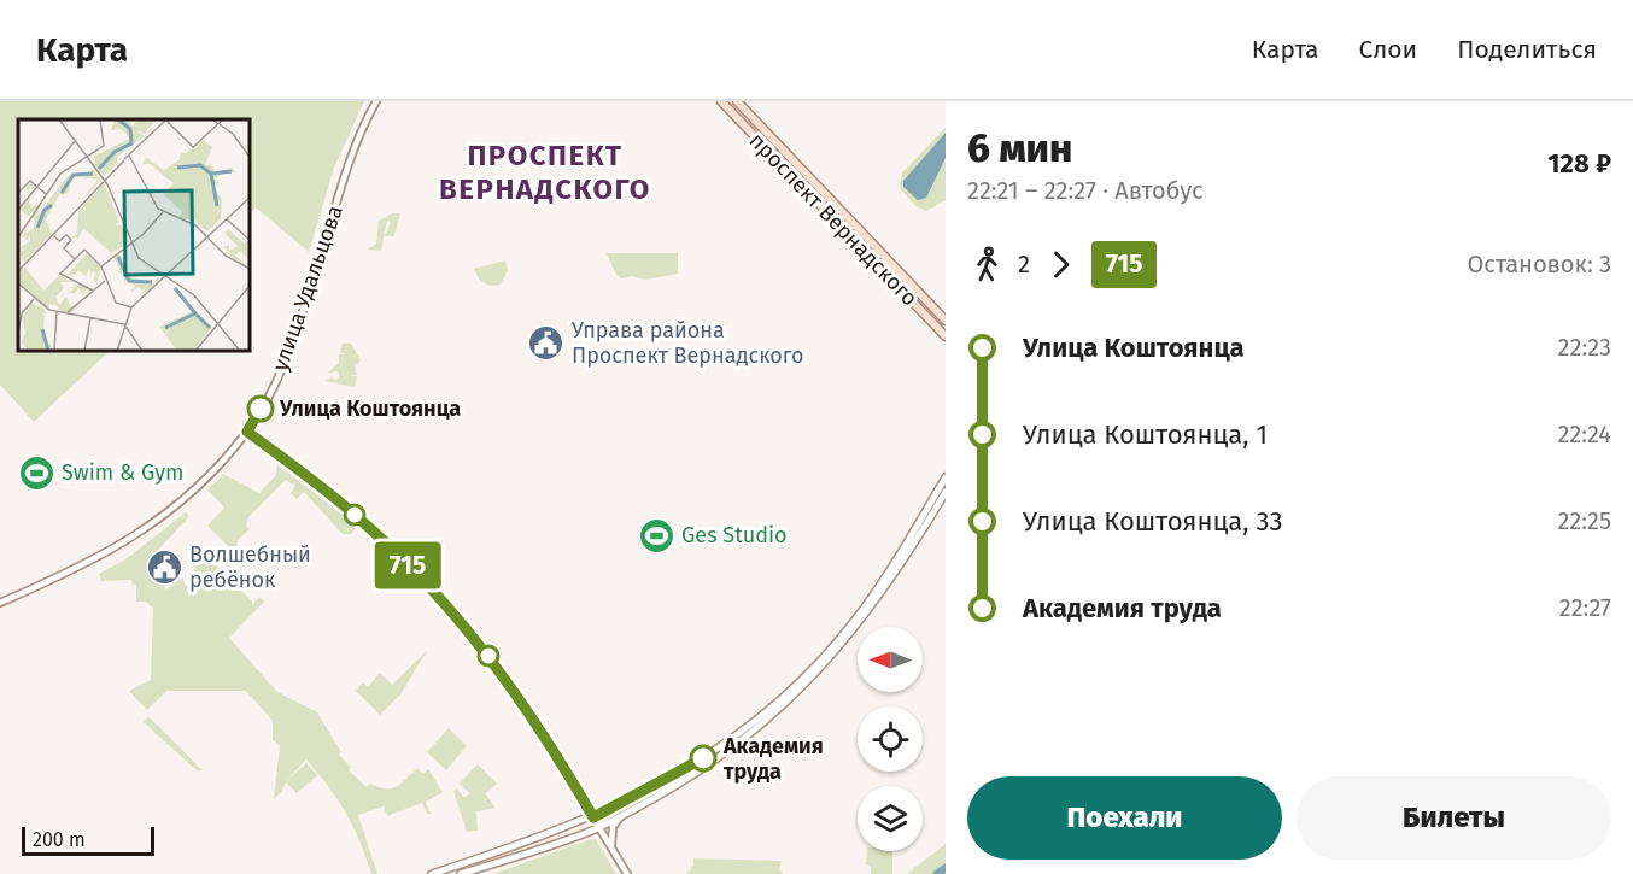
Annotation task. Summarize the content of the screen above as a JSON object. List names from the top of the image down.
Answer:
{
  "streets": {
    "main road": ["проспект Вернадского"],
    "street": ["улица Удальцова"]
  },
  "districts": ["ПРОСПЕКТ ВЕРНАДСКОГО"],
  "places": {
    "public building": ["Управа района Проспект Вернадского", "Волшебный ребёнок"],
    "other": ["Улица Коштоянца", "Академия труда"],
    "sports": ["Swim & Gym", "Ges Studio"]
  },
  "lines": ["bus line 715"],
  "scale_bar": "200 m",
  "north": "left",
  "page": {
    "header": "Карта",
    "nav": ["Карта", "Слои", "Поделиться"],
    "on_map": "715",
    "heading": ["6 мин", "22:21 – 22:27 · Автобус", "128 ₽"],
    "legs": ["2", "715", "Остановок: 3"],
    "list": [
      {
        "name": "Улица Коштоянца",
        "value": "22:23"
      },
      {
        "name": "Улица Коштоянца, 1",
        "value": "22:24"
      },
      {
        "name": "Улица Коштоянца, 33",
        "value": "22:25"
      },
      {
        "name": "Академия труда",
        "value": "22:27"
      }
    ],
    "buttons": ["Поехали", "Билеты"],
    "scale": "200 m"
  }
}
